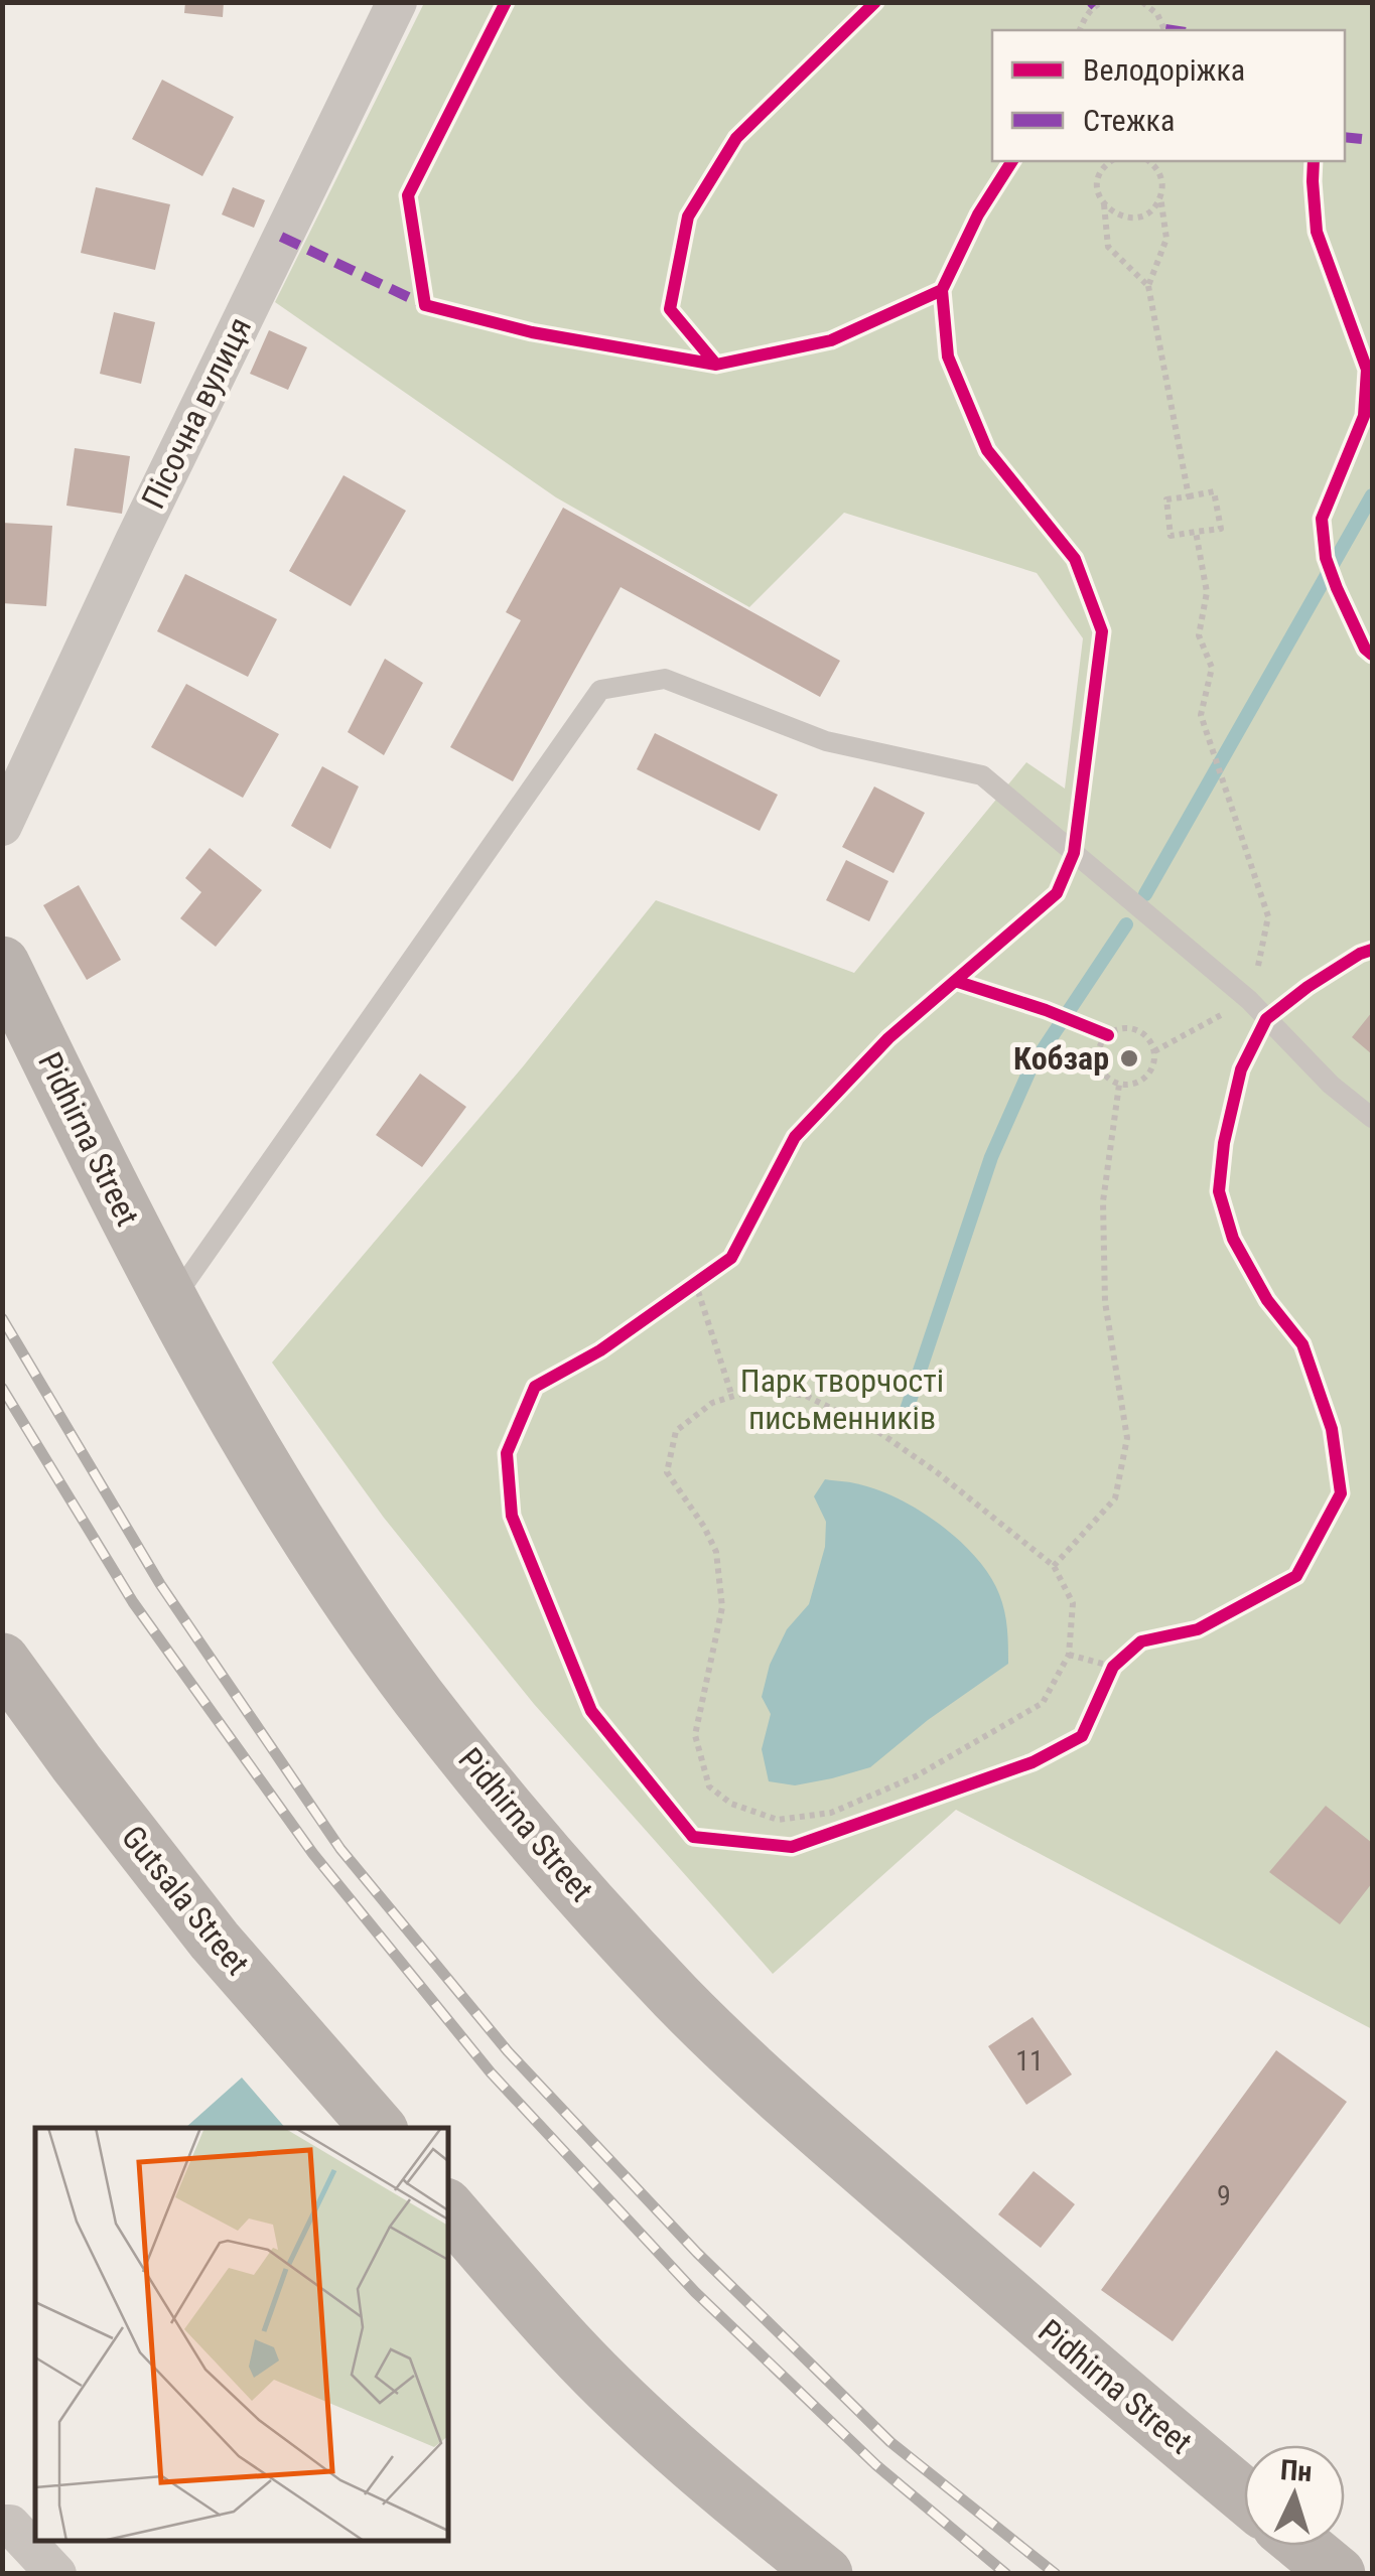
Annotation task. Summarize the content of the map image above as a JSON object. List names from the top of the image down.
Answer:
{
  "streets": {
    "street": ["Пісочна вулиця", "Pidhirna Street", "Gutsala Street"]
  },
  "parks": ["Парк творчості письменників"],
  "places": ["Кобзар"],
  "house_numbers": ["11", "9"],
  "legend": ["Велодоріжка", "Стежка"],
  "north": "top"
}
